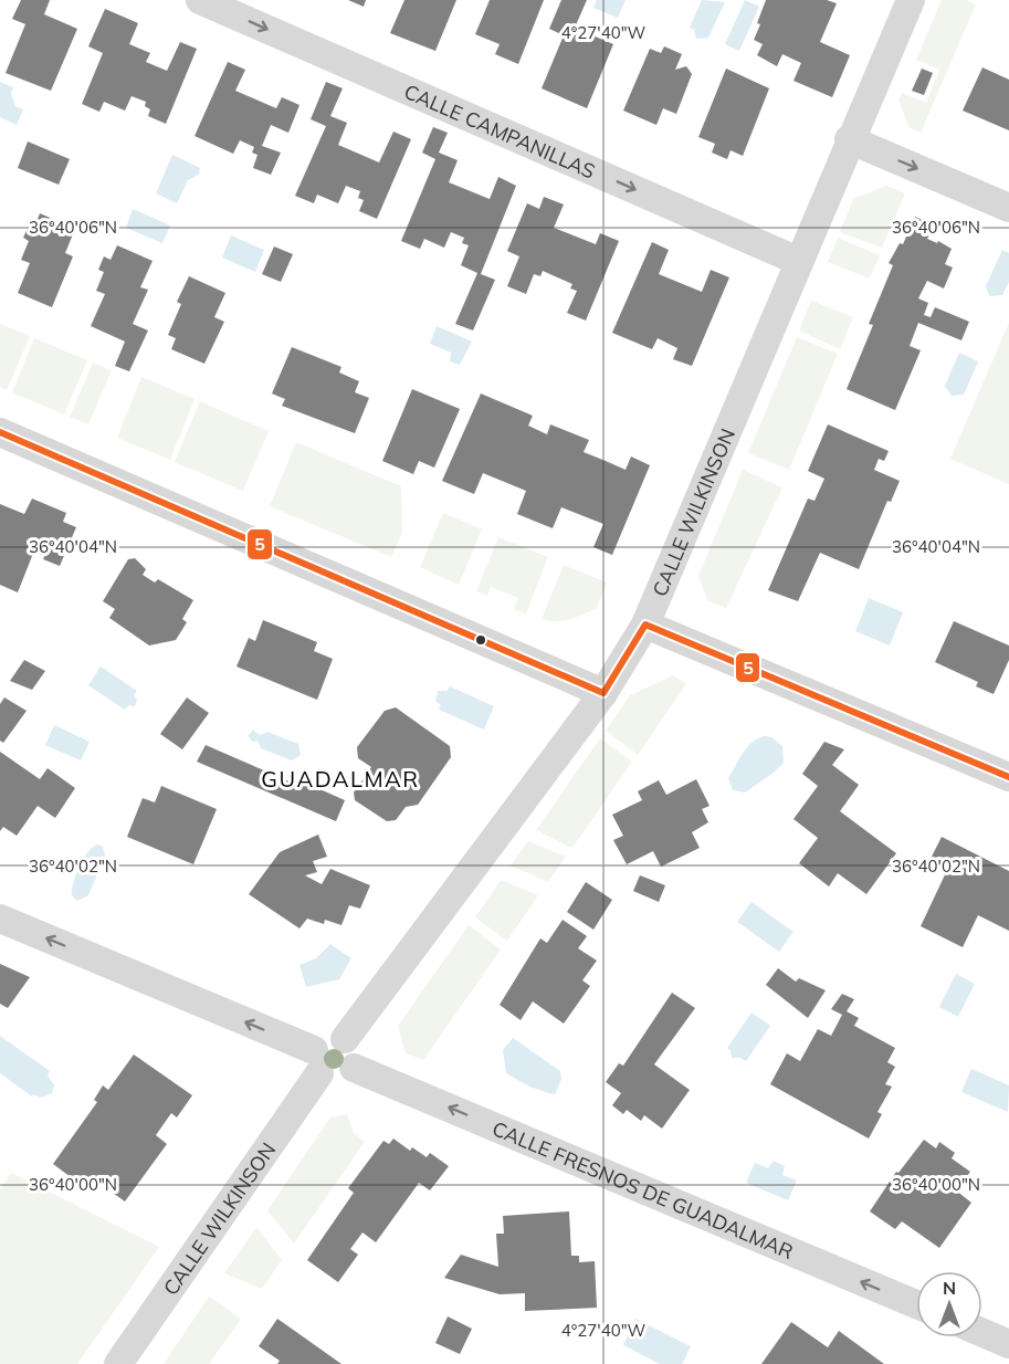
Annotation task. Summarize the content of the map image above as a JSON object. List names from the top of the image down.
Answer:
{
  "streets": {
    "street": ["CALLE CAMPANILLAS", "CALLE WILKINSON", "CALLE FRESNOS DE GUADALMAR"]
  },
  "crossings": [
    ["CALLE CAMPANILLAS", "CALLE WILKINSON"],
    ["CALLE WILKINSON", "CALLE FRESNOS DE GUADALMAR"]
  ],
  "one_way": ["CALLE CAMPANILLAS", "CALLE FRESNOS DE GUADALMAR"],
  "districts": ["GUADALMAR"],
  "lines": ["transit line 5"],
  "north": "top",
  "coordinates": [
    "4°27'40\"W",
    "36°40'06\"N",
    "36°40'04\"N",
    "36°40'02\"N",
    "36°40'00\"N"
  ]
}
